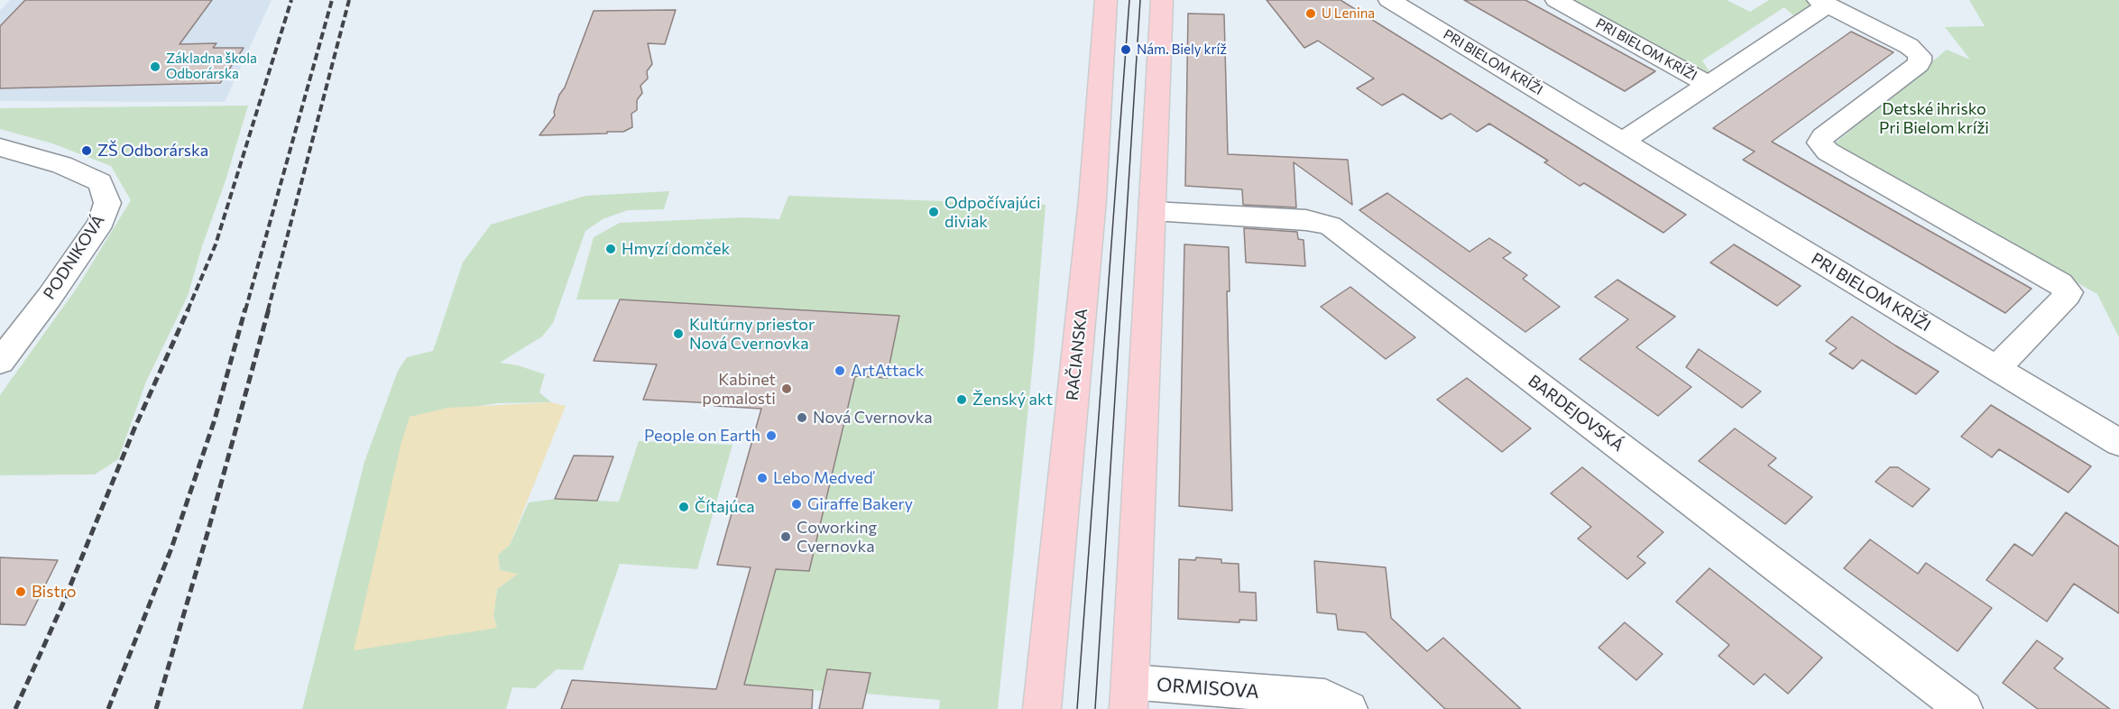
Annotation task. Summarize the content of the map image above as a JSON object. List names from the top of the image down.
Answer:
{
  "streets": {
    "main road": ["RAČIANSKA"],
    "street": [
      "PRI BIELOM KRÍŽI",
      "PODNIKOVÁ",
      "BARDEJOVSKÁ",
      "ORMISOVA"
    ]
  },
  "parks": ["Detské ihrisko Pri Bielom kríži"],
  "places": [
    "U Lenina",
    "Nám. Biely kríž",
    "Základna škola Odborárska",
    "ZŠ Odborárska",
    "Odpočívajúci diviak",
    "Hmyzí domček",
    "Kultúrny priestor Nová Cvernovka",
    "ArtAttack",
    "Kabinet pomalosti",
    "Ženský akt",
    "Nová Cvernovka",
    "People on Earth",
    "Lebo Medveď",
    "Giraffe Bakery",
    "Čítajúca",
    "Coworking Cvernovka",
    "Bistro"
  ]
}
